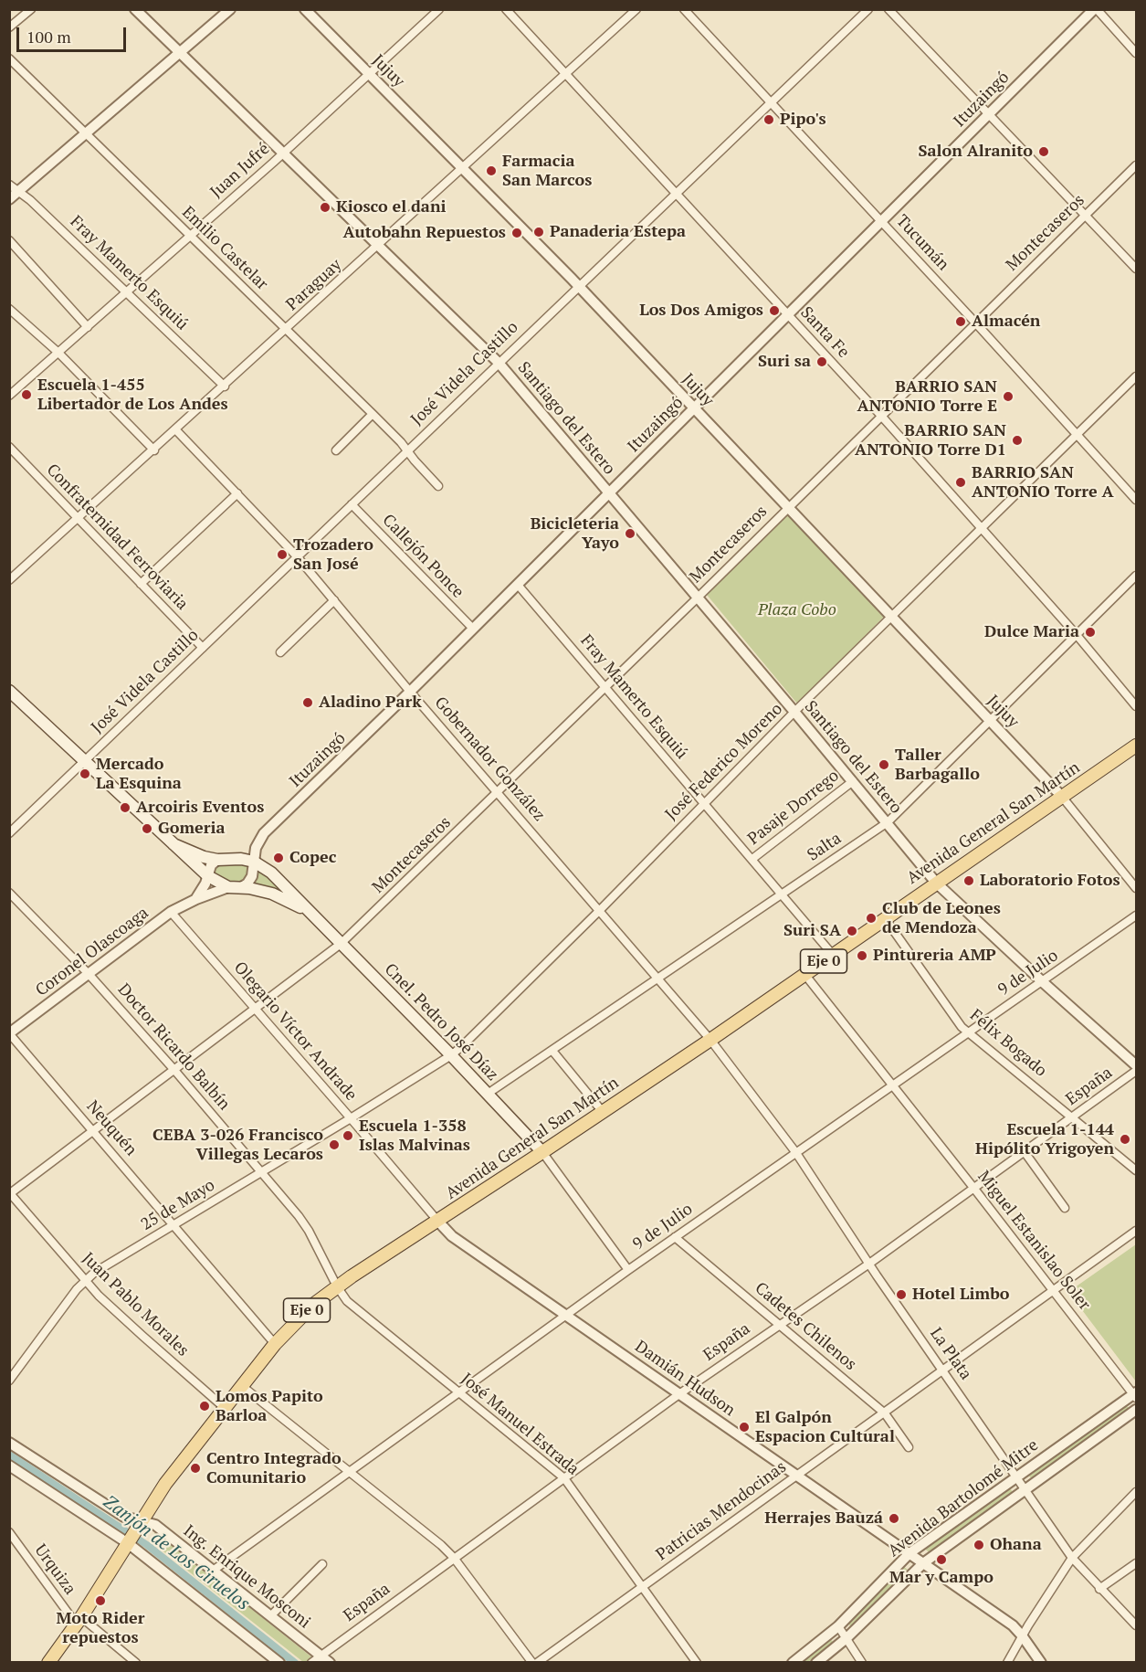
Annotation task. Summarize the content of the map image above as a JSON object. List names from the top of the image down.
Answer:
{
  "streets": {
    "main road": ["Avenida General San Martín", "Eje 0", "Cnel. Pedro José Díaz"],
    "street": [
      "Jujuy",
      "Ituzaingó",
      "Juan Jufré",
      "Montecaseros",
      "Tucumán",
      "Emilio Castelar",
      "Fray Mamerto Esquiú",
      "Paraguay",
      "Santa Fe",
      "José Videla Castillo",
      "Santiago del Estero",
      "Confraternidad Ferroviaria",
      "Callejón Ponce",
      "Gobernador González",
      "José Federico Moreno",
      "Pasaje Dorrego",
      "Salta",
      "Coronel Olascoaga",
      "9 de Julio",
      "Olegario Víctor Andrade",
      "Félix Bogado",
      "Doctor Ricardo Balbín",
      "España",
      "Neuquén",
      "25 de Mayo",
      "Miguel Estanislao Soler",
      "Juan Pablo Morales",
      "Cadetes Chilenos",
      "La Plata",
      "Damián Hudson",
      "José Manuel Estrada",
      "Avenida Bartolomé Mitre",
      "Patricias Mendocinas",
      "Urquiza",
      "Ing. Enrique Mosconi"
    ]
  },
  "crossings": [
    ["Jujuy", "Ituzaingó"],
    ["Jujuy", "Juan Jufré"],
    ["Jujuy", "Montecaseros"],
    ["Jujuy", "Paraguay"],
    ["Jujuy", "José Videla Castillo"],
    ["Jujuy", "José Federico Moreno"],
    ["Jujuy", "Avenida General San Martín"],
    ["Jujuy", "Salta"],
    ["Ituzaingó", "Tucumán"],
    ["Ituzaingó", "Fray Mamerto Esquiú"],
    ["Ituzaingó", "Santa Fe"],
    ["Ituzaingó", "Santiago del Estero"],
    ["Ituzaingó", "Callejón Ponce"],
    ["Ituzaingó", "Gobernador González"],
    ["Ituzaingó", "Cnel. Pedro José Díaz"],
    ["Juan Jufré", "Emilio Castelar"],
    ["Juan Jufré", "Fray Mamerto Esquiú"],
    ["Juan Jufré", "Santiago del Estero"],
    ["Montecaseros", "Tucumán"],
    ["Montecaseros", "Fray Mamerto Esquiú"],
    ["Montecaseros", "Santa Fe"],
    ["Montecaseros", "Santiago del Estero"],
    ["Montecaseros", "Gobernador González"],
    ["Montecaseros", "Cnel. Pedro José Díaz"],
    ["Montecaseros", "Olegario Víctor Andrade"],
    ["Montecaseros", "Doctor Ricardo Balbín"],
    ["Montecaseros", "Neuquén"],
    ["Montecaseros", "Juan Pablo Morales"],
    ["Tucumán", "José Videla Castillo"],
    ["Tucumán", "José Federico Moreno"],
    ["Emilio Castelar", "Paraguay"],
    ["Emilio Castelar", "José Videla Castillo"],
    ["Fray Mamerto Esquiú", "Paraguay"],
    ["Fray Mamerto Esquiú", "José Federico Moreno"],
    ["Fray Mamerto Esquiú", "Pasaje Dorrego"],
    ["Fray Mamerto Esquiú", "Avenida General San Martín"],
    ["Fray Mamerto Esquiú", "Salta"],
    ["Paraguay", "Santa Fe"],
    ["Paraguay", "Santiago del Estero"],
    ["Paraguay", "Confraternidad Ferroviaria"],
    ["Paraguay", "Gobernador González"],
    ["Santa Fe", "José Videla Castillo"],
    ["Santa Fe", "José Federico Moreno"],
    ["Santa Fe", "Salta"],
    ["José Videla Castillo", "Santiago del Estero"],
    ["José Videla Castillo", "Confraternidad Ferroviaria"],
    ["José Videla Castillo", "Callejón Ponce"],
    ["José Videla Castillo", "Gobernador González"],
    ["Santiago del Estero", "José Federico Moreno"],
    ["Santiago del Estero", "Pasaje Dorrego"],
    ["Santiago del Estero", "Avenida General San Martín"],
    ["Santiago del Estero", "Salta"],
    ["Santiago del Estero", "9 de Julio"],
    ["Gobernador González", "José Federico Moreno"],
    ["Gobernador González", "Avenida General San Martín"],
    ["Gobernador González", "Salta"],
    ["Gobernador González", "La Plata"],
    ["José Federico Moreno", "Cnel. Pedro José Díaz"],
    ["José Federico Moreno", "25 de Mayo"],
    ["Avenida General San Martín", "Cnel. Pedro José Díaz"],
    ["Avenida General San Martín", "Olegario Víctor Andrade"],
    ["Avenida General San Martín", "Félix Bogado"],
    ["Avenida General San Martín", "Doctor Ricardo Balbín"],
    ["Avenida General San Martín", "Neuquén"],
    ["Avenida General San Martín", "Miguel Estanislao Soler"],
    ["Avenida General San Martín", "Juan Pablo Morales"],
    ["Avenida General San Martín", "La Plata"],
    ["Avenida General San Martín", "Damián Hudson"],
    ["Avenida General San Martín", "José Manuel Estrada"],
    ["Avenida General San Martín", "Urquiza"],
    ["Avenida General San Martín", "Ing. Enrique Mosconi"],
    ["Salta", "Cnel. Pedro José Díaz"],
    ["Coronel Olascoaga", "Cnel. Pedro José Díaz"],
    ["Coronel Olascoaga", "Olegario Víctor Andrade"],
    ["Coronel Olascoaga", "Doctor Ricardo Balbín"],
    ["Coronel Olascoaga", "Neuquén"],
    ["9 de Julio", "Félix Bogado"],
    ["9 de Julio", "Miguel Estanislao Soler"],
    ["9 de Julio", "Cadetes Chilenos"],
    ["9 de Julio", "La Plata"],
    ["9 de Julio", "Damián Hudson"],
    ["9 de Julio", "José Manuel Estrada"],
    ["9 de Julio", "Ing. Enrique Mosconi"],
    ["Cnel. Pedro José Díaz", "25 de Mayo"],
    ["Olegario Víctor Andrade", "25 de Mayo"],
    ["Olegario Víctor Andrade", "Damián Hudson"],
    ["Félix Bogado", "España"],
    ["Doctor Ricardo Balbín", "25 de Mayo"],
    ["Doctor Ricardo Balbín", "José Manuel Estrada"],
    ["España", "Miguel Estanislao Soler"],
    ["España", "Cadetes Chilenos"],
    ["España", "La Plata"],
    ["España", "Damián Hudson"],
    ["España", "José Manuel Estrada"],
    ["España", "Ing. Enrique Mosconi"],
    ["Neuquén", "25 de Mayo"],
    ["25 de Mayo", "Juan Pablo Morales"],
    ["Miguel Estanislao Soler", "Avenida Bartolomé Mitre"],
    ["Miguel Estanislao Soler", "Patricias Mendocinas"],
    ["Cadetes Chilenos", "Patricias Mendocinas"],
    ["La Plata", "Avenida Bartolomé Mitre"],
    ["La Plata", "Patricias Mendocinas"],
    ["Damián Hudson", "Avenida Bartolomé Mitre"],
    ["Damián Hudson", "Patricias Mendocinas"],
    ["José Manuel Estrada", "Patricias Mendocinas"]
  ],
  "water": ["Zanjón de Los Ciruelos"],
  "parks": ["Plaza Cobo"],
  "places": [
    "Pipo's",
    "Salon Alranito",
    "Farmacia San Marcos",
    "Kiosco el dani",
    "Panaderia Estepa",
    "Autobahn Repuestos",
    "Los Dos Amigos",
    "Almacén",
    "Suri sa",
    "Escuela 1-455 Libertador de Los Andes",
    "BARRIO SAN ANTONIO Torre E",
    "BARRIO SAN ANTONIO Torre D1",
    "BARRIO SAN ANTONIO Torre A",
    "Bicicleteria Yayo",
    "Trozadero San José",
    "Dulce Maria",
    "Aladino Park",
    "Taller Barbagallo",
    "Mercado La Esquina",
    "Arcoiris Eventos",
    "Gomeria",
    "Copec",
    "Laboratorio Fotos",
    "Club de Leones de Mendoza",
    "Suri SA",
    "Pintureria AMP",
    "Escuela 1-358 Islas Malvinas",
    "Escuela 1-144 Hipólito Yrigoyen",
    "CEBA 3-026 Francisco Villegas Lecaros",
    "Hotel Limbo",
    "Lomos Papito Barloa",
    "El Galpón Espacion Cultural",
    "Centro Integrado Comunitario",
    "Herrajes Bauzá",
    "Ohana",
    "Mar y Campo",
    "Moto Rider repuestos"
  ],
  "scale_bar": "100 m"
}
